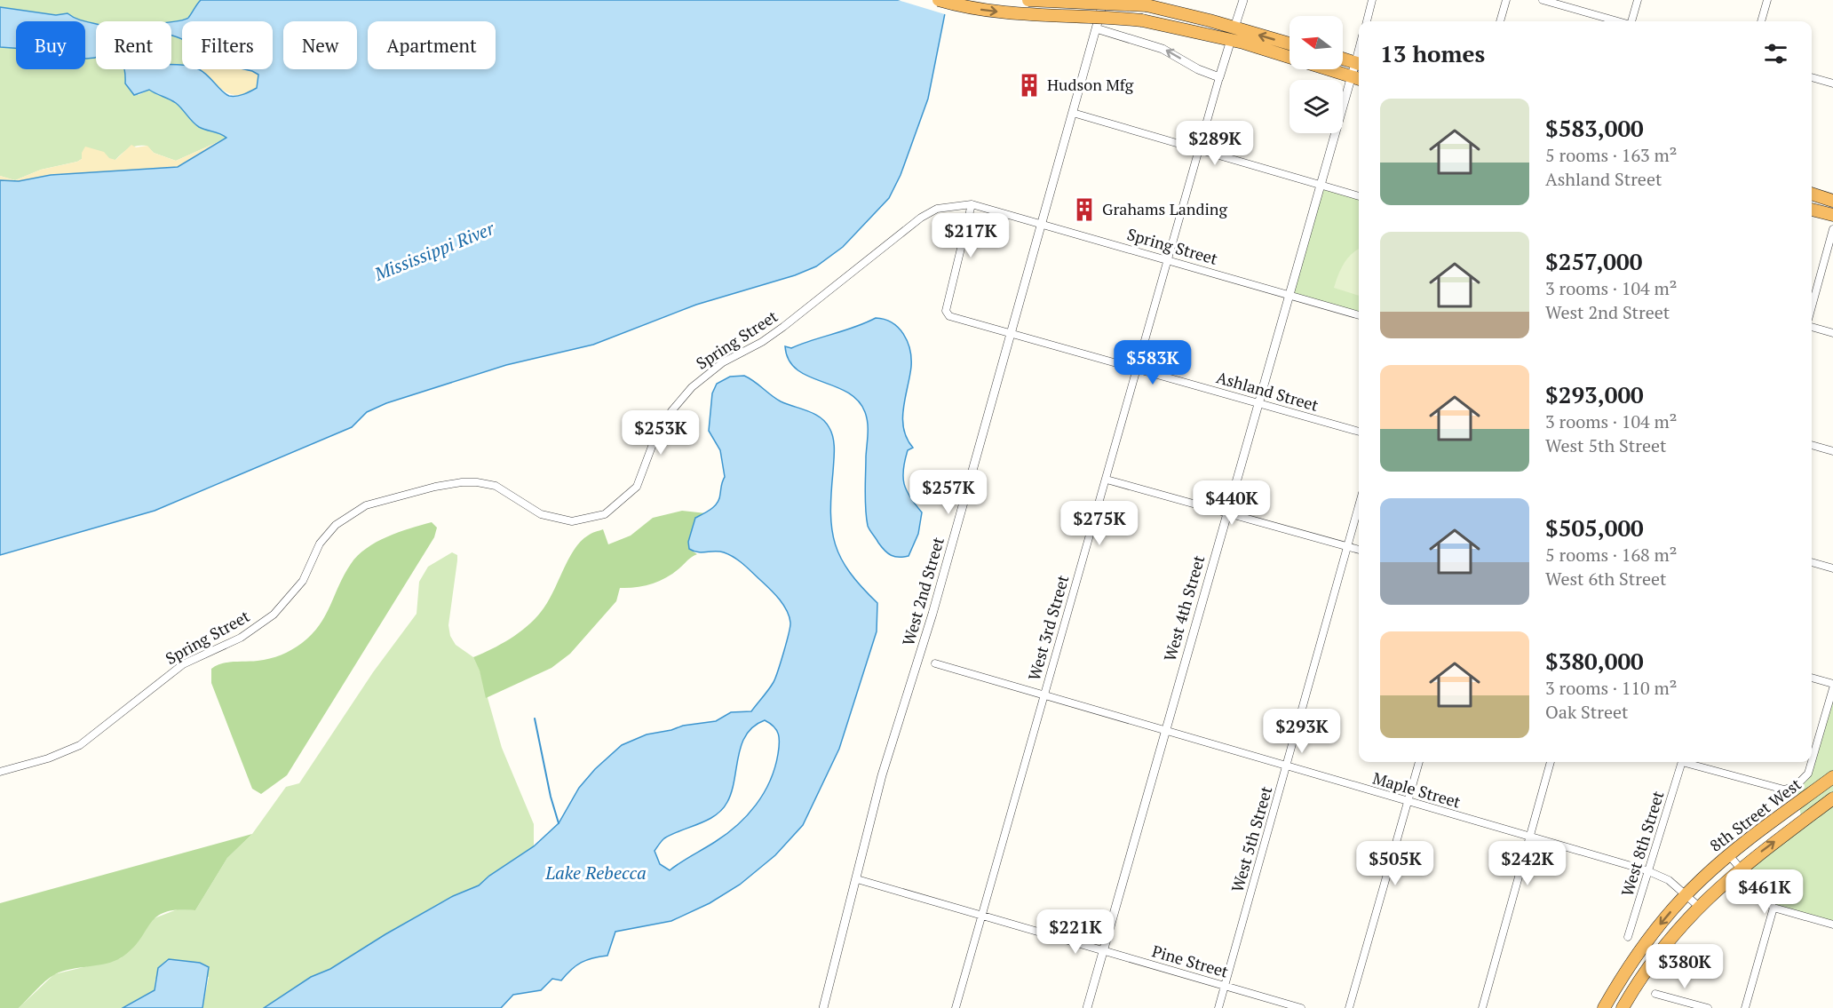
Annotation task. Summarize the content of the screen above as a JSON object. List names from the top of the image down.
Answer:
{
  "streets": {
    "highway": ["8th Street West"],
    "street": [
      "Spring Street",
      "Ashland Street",
      "West 2nd Street",
      "West 4th Street",
      "West 3rd Street",
      "Maple Street",
      "West 5th Street",
      "West 8th Street",
      "Pine Street"
    ]
  },
  "crossings": [
    ["Spring Street", "Ashland Street"],
    ["Spring Street", "West 2nd Street"],
    ["Spring Street", "West 4th Street"],
    ["Spring Street", "West 3rd Street"],
    ["Ashland Street", "West 2nd Street"],
    ["Ashland Street", "West 4th Street"],
    ["Ashland Street", "West 3rd Street"],
    ["West 2nd Street", "Pine Street"],
    ["West 4th Street", "Maple Street"],
    ["West 4th Street", "Pine Street"],
    ["West 3rd Street", "Maple Street"],
    ["West 3rd Street", "Pine Street"],
    ["Maple Street", "8th Street West"],
    ["Maple Street", "West 5th Street"],
    ["Maple Street", "West 8th Street"],
    ["West 5th Street", "Pine Street"]
  ],
  "water": ["Mississippi River", "Lake Rebecca"],
  "places": {
    "building": ["Hudson Mfg", "Grahams Landing"]
  },
  "north": "left",
  "page": {
    "chip": [
      "Buy",
      "Rent",
      "Filters",
      "New",
      "Apartment"
    ],
    "heading": "13 homes",
    "list": [
      {
        "name": "$583,000",
        "note": "5 rooms · 163 m² · Ashland Street"
      },
      {
        "name": "$257,000",
        "note": "3 rooms · 104 m² · West 2nd Street"
      },
      {
        "name": "$293,000",
        "note": "3 rooms · 104 m² · West 5th Street"
      },
      {
        "name": "$505,000",
        "note": "5 rooms · 168 m² · West 6th Street"
      },
      {
        "name": "$380,000",
        "note": "3 rooms · 110 m² · Oak Street"
      }
    ],
    "price": [
      "$289K",
      "$217K",
      "$583K",
      "$253K",
      "$257K",
      "$440K",
      "$275K",
      "$293K",
      "$505K",
      "$242K",
      "$461K",
      "$221K",
      "$380K"
    ]
  }
}
